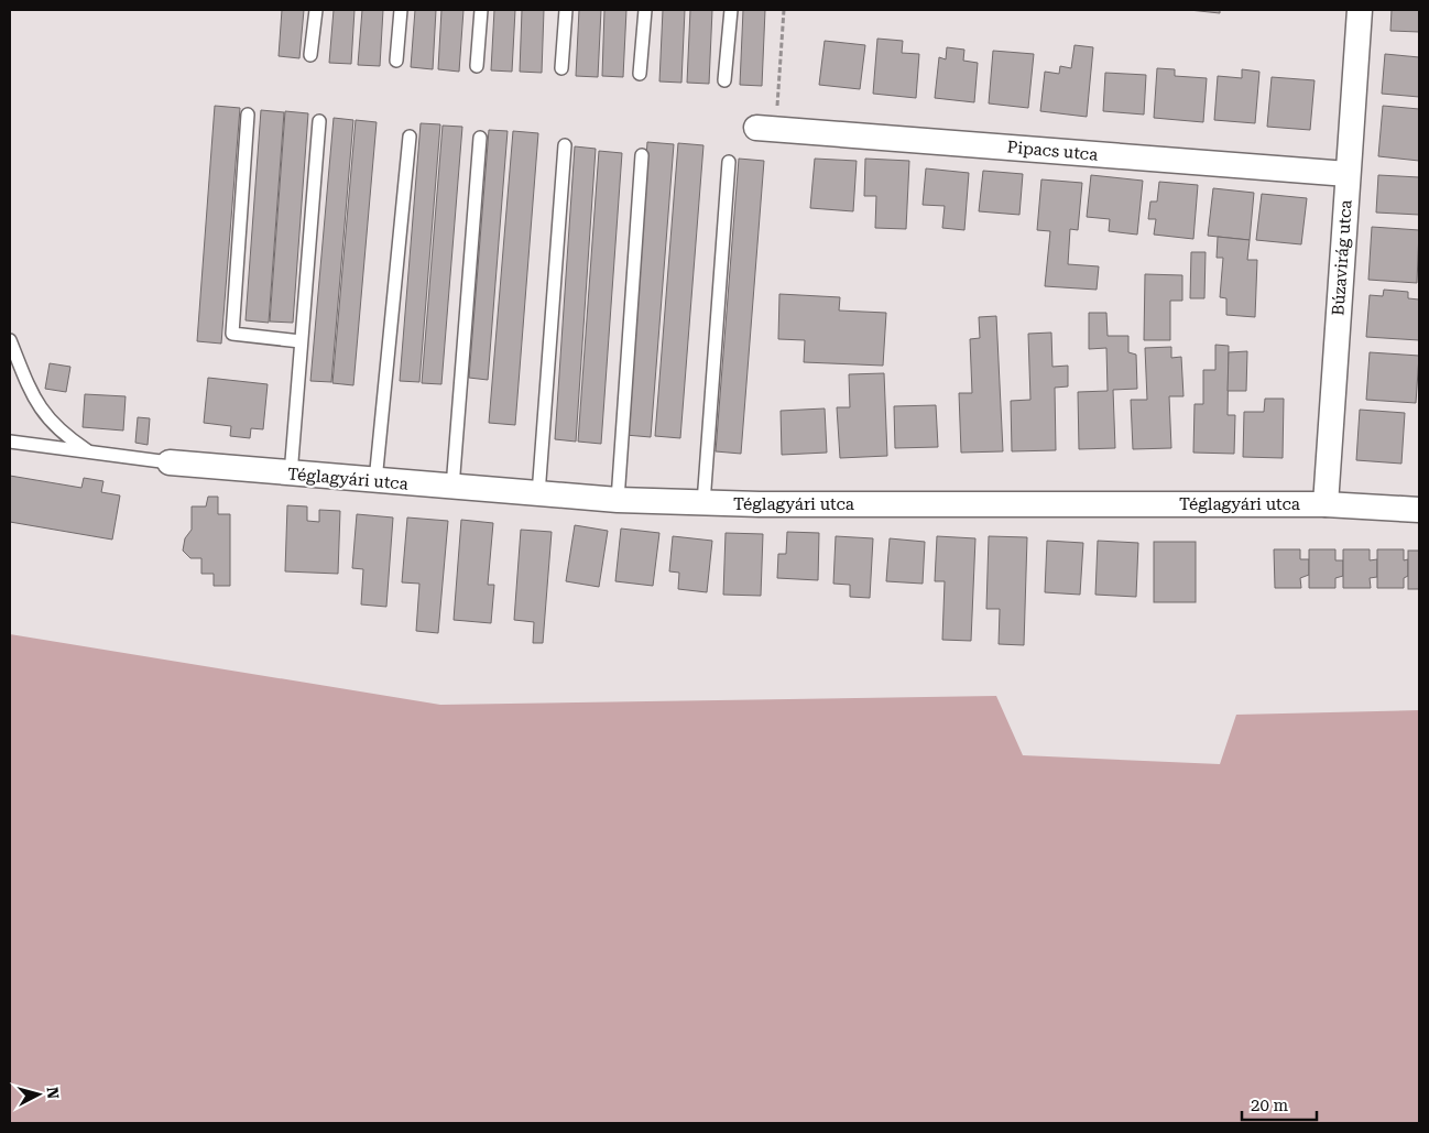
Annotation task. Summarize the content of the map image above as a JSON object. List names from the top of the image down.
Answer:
{
  "streets": {
    "street": ["Pipacs utca", "Búzavirág utca", "Téglagyári utca"]
  },
  "crossings": [
    ["Pipacs utca", "Búzavirág utca"],
    ["Búzavirág utca", "Téglagyári utca"]
  ],
  "scale_bar": "20 m",
  "north": "right"
}
